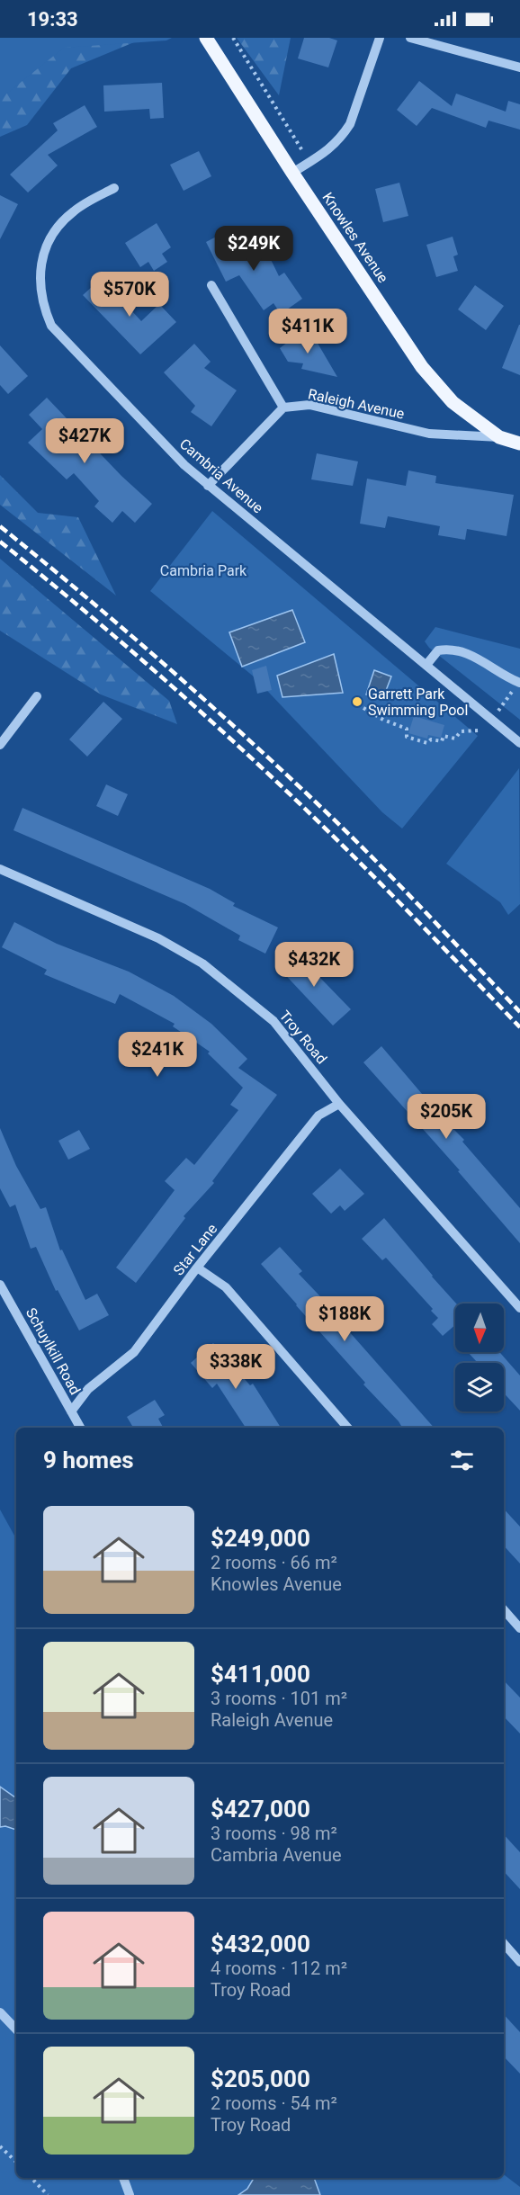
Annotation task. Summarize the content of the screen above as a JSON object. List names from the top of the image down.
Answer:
{
  "streets": {
    "main road": ["Knowles Avenue"],
    "street": [
      "Raleigh Avenue",
      "Cambria Avenue",
      "Troy Road",
      "Star Lane",
      "Schuylkill Road"
    ]
  },
  "crossings": [
    ["Knowles Avenue", "Raleigh Avenue"],
    ["Troy Road", "Star Lane"],
    ["Star Lane", "Schuylkill Road"]
  ],
  "parks": ["Cambria Park"],
  "places": ["Garrett Park Swimming Pool"],
  "north": "bottom",
  "page": {
    "status": "19:33",
    "price": [
      "$249K",
      "$570K",
      "$411K",
      "$427K",
      "$432K",
      "$241K",
      "$205K",
      "$188K",
      "$338K"
    ],
    "heading": "9 homes",
    "list": [
      {
        "name": "$249,000",
        "note": "2 rooms · 66 m² · Knowles Avenue"
      },
      {
        "name": "$411,000",
        "note": "3 rooms · 101 m² · Raleigh Avenue"
      },
      {
        "name": "$427,000",
        "note": "3 rooms · 98 m² · Cambria Avenue"
      },
      {
        "name": "$432,000",
        "note": "4 rooms · 112 m² · Troy Road"
      },
      {
        "name": "$205,000",
        "note": "2 rooms · 54 m² · Troy Road"
      }
    ]
  }
}
